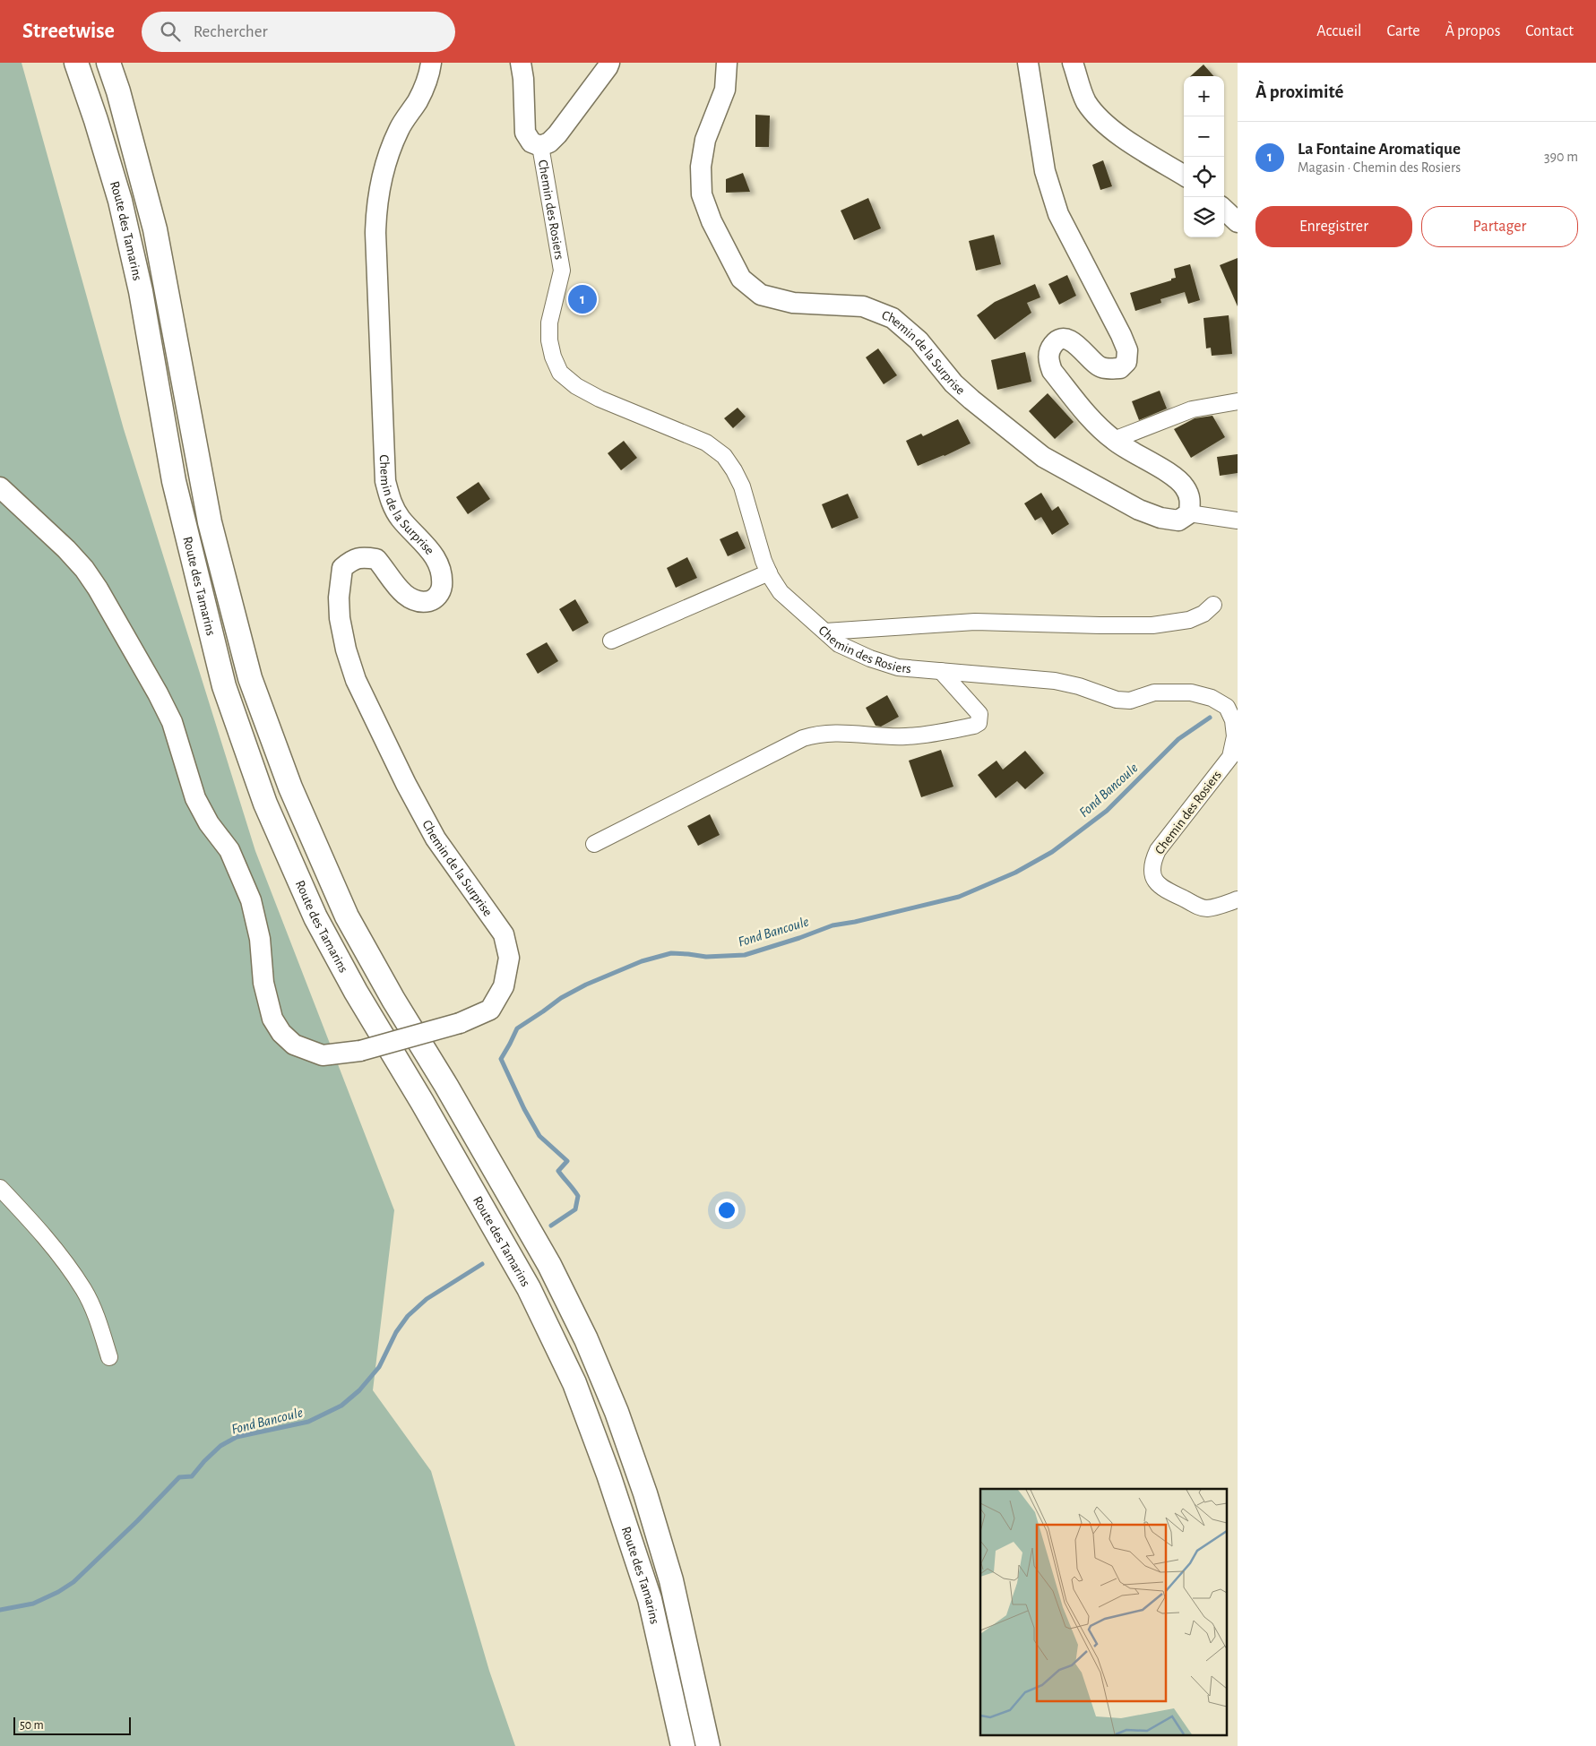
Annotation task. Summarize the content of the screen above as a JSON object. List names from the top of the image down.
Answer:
{
  "streets": {
    "highway": ["Route des Tamarins"],
    "main road": ["Chemin de la Surprise"],
    "street": ["Chemin des Rosiers"]
  },
  "water": ["Fond Bancoule"],
  "scale_bar": "50 m",
  "page": {
    "header": "Streetwise",
    "search": "Rechercher",
    "nav": [
      "Accueil",
      "Carte",
      "À propos",
      "Contact"
    ],
    "heading": "À proximité",
    "map_buttons": ["+", "−"],
    "list": [
      {
        "mark": "1",
        "name": "La Fontaine Aromatique",
        "note": "Magasin · Chemin des Rosiers",
        "value": "390 m"
      }
    ],
    "buttons": ["Enregistrer", "Partager"],
    "pins": "1",
    "scale": "50 m"
  }
}
